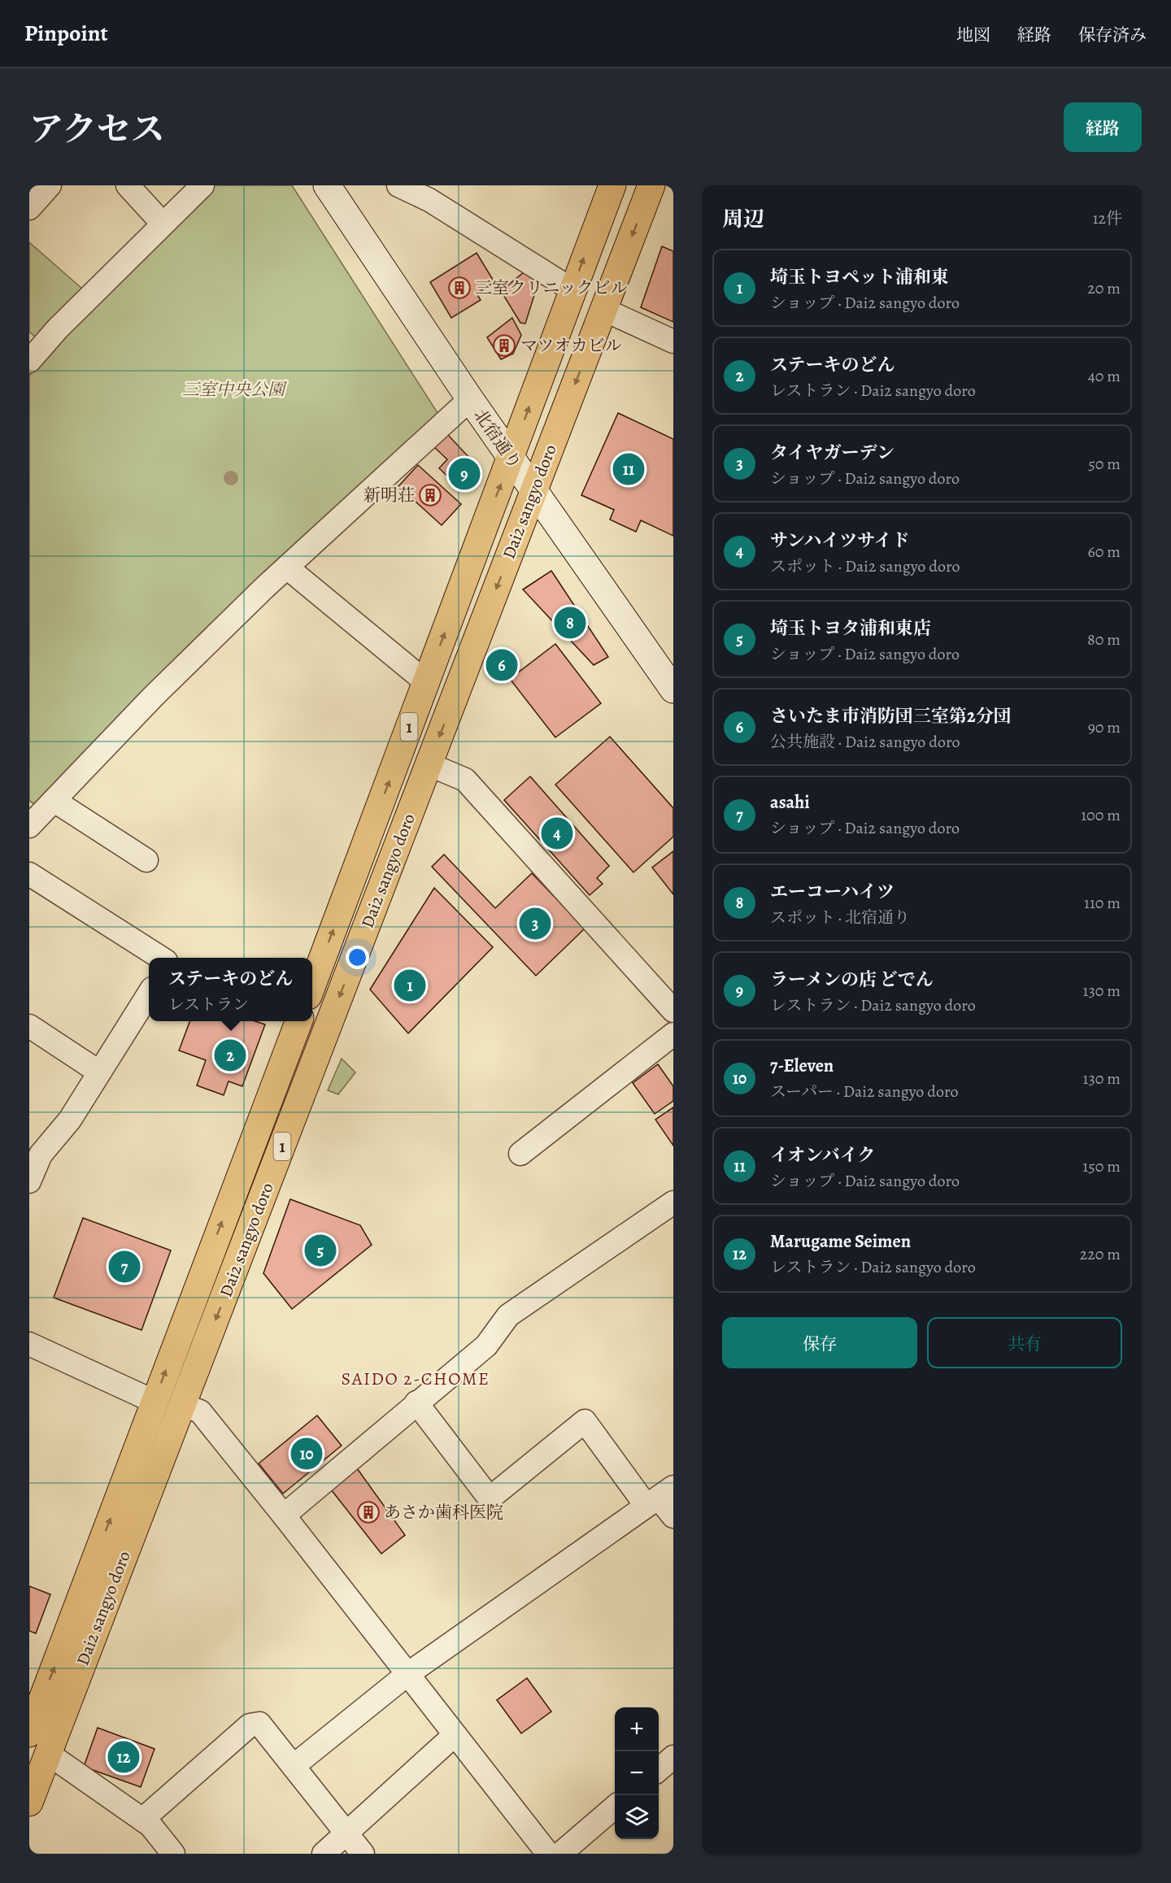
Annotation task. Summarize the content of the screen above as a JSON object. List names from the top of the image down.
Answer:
{
  "streets": {
    "main road": ["Dai2 sangyo doro", "1"],
    "street": ["北宿通り"]
  },
  "crossings": [
    ["北宿通り", "Dai2 sangyo doro"]
  ],
  "districts": ["SAIDO 2-CHOME"],
  "parks": ["三室中央公園"],
  "places": {
    "building": [
      "三室クリニックビル",
      "マツオカビル",
      "新明荘",
      "あさか歯科医院"
    ]
  },
  "page": {
    "header": "Pinpoint",
    "nav": ["地図", "経路", "保存済み"],
    "title": "アクセス",
    "buttons": [
      "経路",
      ["保存", "共有"]
    ],
    "heading": ["周辺", "12件"],
    "list": [
      {
        "mark": "1",
        "name": "埼玉トヨペット浦和東",
        "note": "ショップ · Dai2 sangyo doro",
        "value": "20 m"
      },
      {
        "mark": "2",
        "name": "ステーキのどん",
        "note": "レストラン · Dai2 sangyo doro",
        "value": "40 m"
      },
      {
        "mark": "3",
        "name": "タイヤガーデン",
        "note": "ショップ · Dai2 sangyo doro",
        "value": "50 m"
      },
      {
        "mark": "4",
        "name": "サンハイツサイド",
        "note": "スポット · Dai2 sangyo doro",
        "value": "60 m"
      },
      {
        "mark": "5",
        "name": "埼玉トヨタ浦和東店",
        "note": "ショップ · Dai2 sangyo doro",
        "value": "80 m"
      },
      {
        "mark": "6",
        "name": "さいたま市消防団三室第2分団",
        "note": "公共施設 · Dai2 sangyo doro",
        "value": "90 m"
      },
      {
        "mark": "7",
        "name": "asahi",
        "note": "ショップ · Dai2 sangyo doro",
        "value": "100 m"
      },
      {
        "mark": "8",
        "name": "エーコーハイツ",
        "note": "スポット · 北宿通り",
        "value": "110 m"
      },
      {
        "mark": "9",
        "name": "ラーメンの店 どでん",
        "note": "レストラン · Dai2 sangyo doro",
        "value": "130 m"
      },
      {
        "mark": "10",
        "name": "7-Eleven",
        "note": "スーパー · Dai2 sangyo doro",
        "value": "130 m"
      },
      {
        "mark": "11",
        "name": "イオンバイク",
        "note": "ショップ · Dai2 sangyo doro",
        "value": "150 m"
      },
      {
        "mark": "12",
        "name": "Marugame Seimen",
        "note": "レストラン · Dai2 sangyo doro",
        "value": "220 m"
      }
    ],
    "pins": [
      "11",
      "9",
      "8",
      "6",
      "4",
      "3",
      "1",
      "2",
      "5",
      "7",
      "10",
      "12"
    ],
    "popup": ["ステーキのどん", "レストラン"],
    "map_buttons": ["+", "−"]
  }
}
